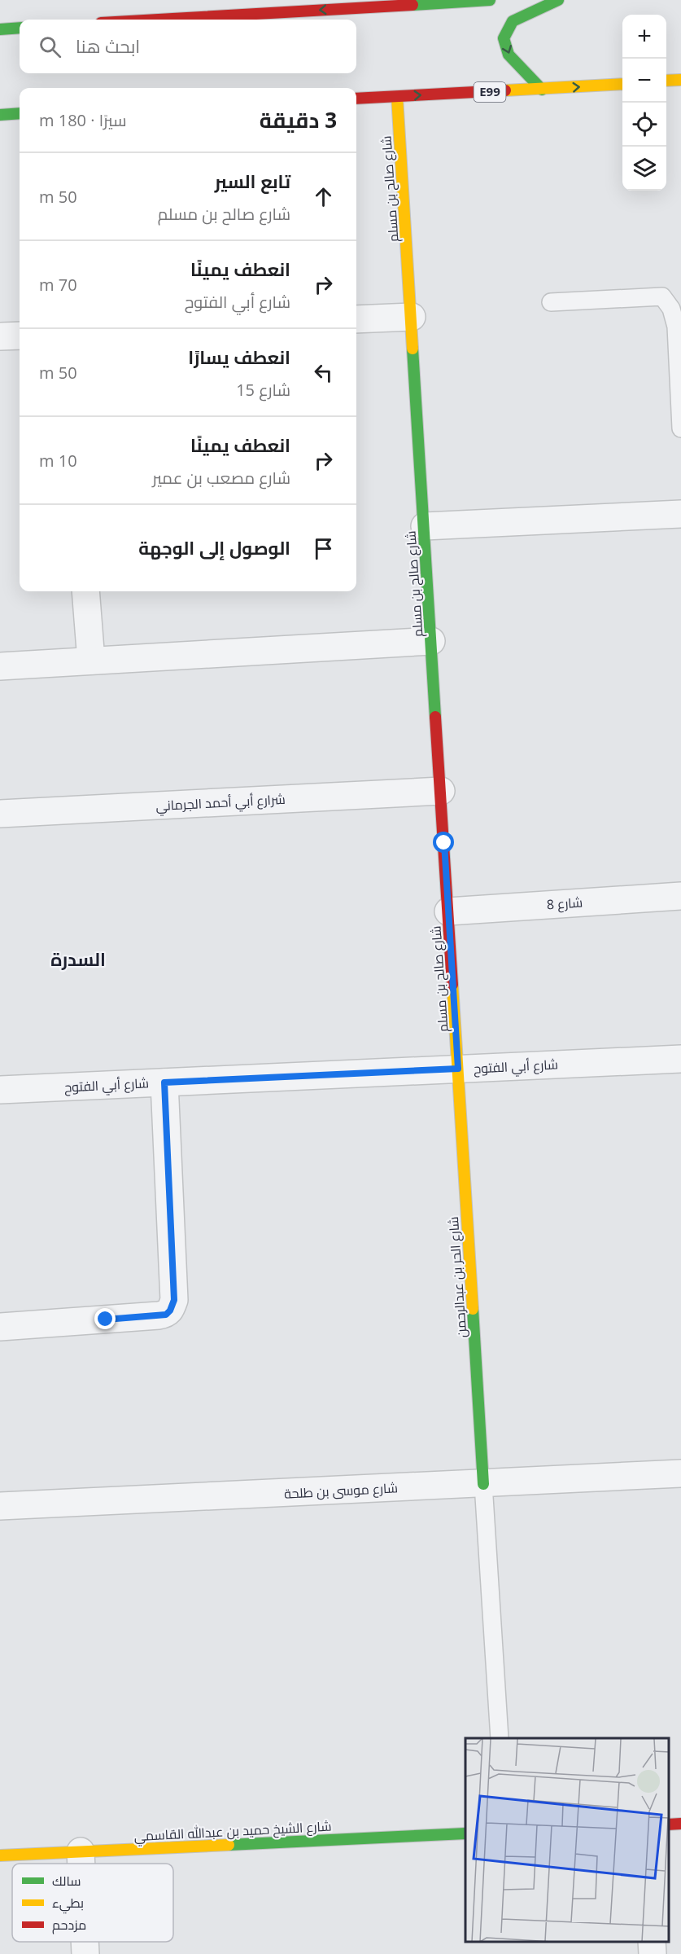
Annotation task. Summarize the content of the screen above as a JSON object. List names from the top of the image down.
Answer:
{
  "streets": {
    "street": [
      "E99",
      "شارع صالح بن مسلم",
      "شرارع أبي أحمد الجرماني",
      "شارع 8",
      "شارع أبي الفتوح",
      "شارع الحر بن عبدالرحمن",
      "شارع موسى بن طلحة",
      "شارع الشيخ حميد بن عبدالله القاسمي"
    ]
  },
  "crossings": [
    ["E99", "شارع صالح بن مسلم"],
    ["شارع صالح بن مسلم", "شرارع أبي أحمد الجرماني"],
    ["شارع صالح بن مسلم", "شارع 8"],
    ["شارع صالح بن مسلم", "شارع أبي الفتوح"],
    ["شارع صالح بن مسلم", "شارع الحر بن عبدالرحمن"],
    ["شارع أبي الفتوح", "شارع الحر بن عبدالرحمن"],
    ["شارع الحر بن عبدالرحمن", "شارع موسى بن طلحة"]
  ],
  "districts": ["السدرة"],
  "legend": ["سالك", "بطيء", "مزدحم"],
  "page": {
    "map_buttons": ["+", "−"],
    "search": "ابحث هنا",
    "heading": ["3 دقيقة", "سيرًا · 180 m"],
    "list": [
      ["تابع السير", "شارع صالح بن مسلم", "50 m"],
      ["انعطف يمينًا", "شارع أبي الفتوح", "70 m"],
      ["انعطف يسارًا", "شارع 15", "50 m"],
      ["انعطف يمينًا", "شارع مصعب بن عمير", "10 m"],
      "الوصول إلى الوجهة"
    ]
  }
}
